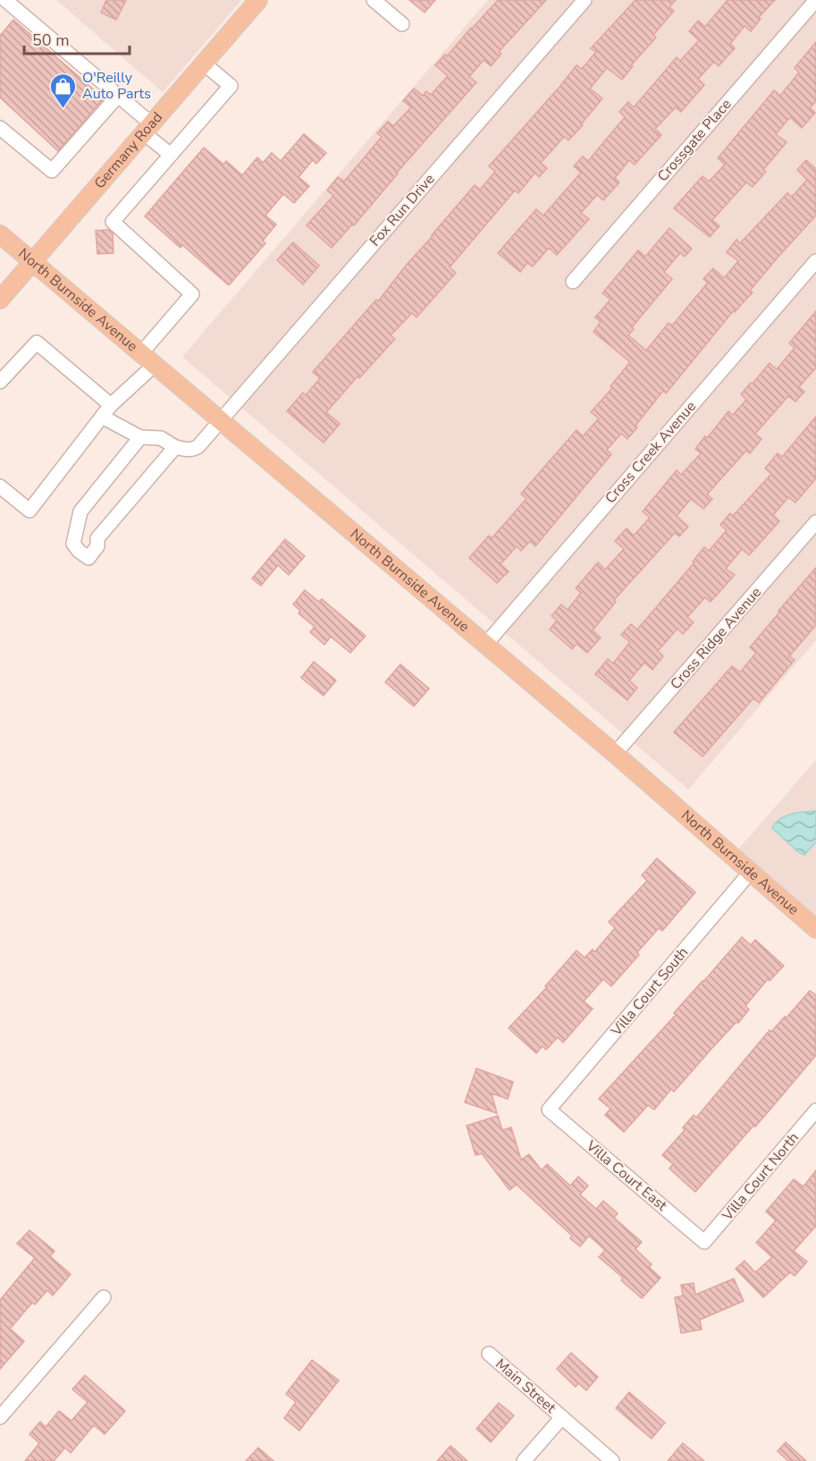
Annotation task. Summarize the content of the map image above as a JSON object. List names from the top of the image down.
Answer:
{
  "streets": {
    "main road": ["Germany Road", "North Burnside Avenue"],
    "street": [
      "Crossgate Place",
      "Fox Run Drive",
      "Cross Creek Avenue",
      "Cross Ridge Avenue",
      "Villa Court South",
      "Villa Court East",
      "Villa Court North",
      "Main Street"
    ]
  },
  "crossings": [
    ["Germany Road", "North Burnside Avenue"],
    ["Fox Run Drive", "North Burnside Avenue"],
    ["North Burnside Avenue", "Cross Creek Avenue"],
    ["North Burnside Avenue", "Cross Ridge Avenue"],
    ["North Burnside Avenue", "Villa Court South"],
    ["Villa Court South", "Villa Court East"],
    ["Villa Court East", "Villa Court North"]
  ],
  "places": {
    "shop": ["O'Reilly Auto Parts"]
  },
  "scale_bar": "50 m"
}
